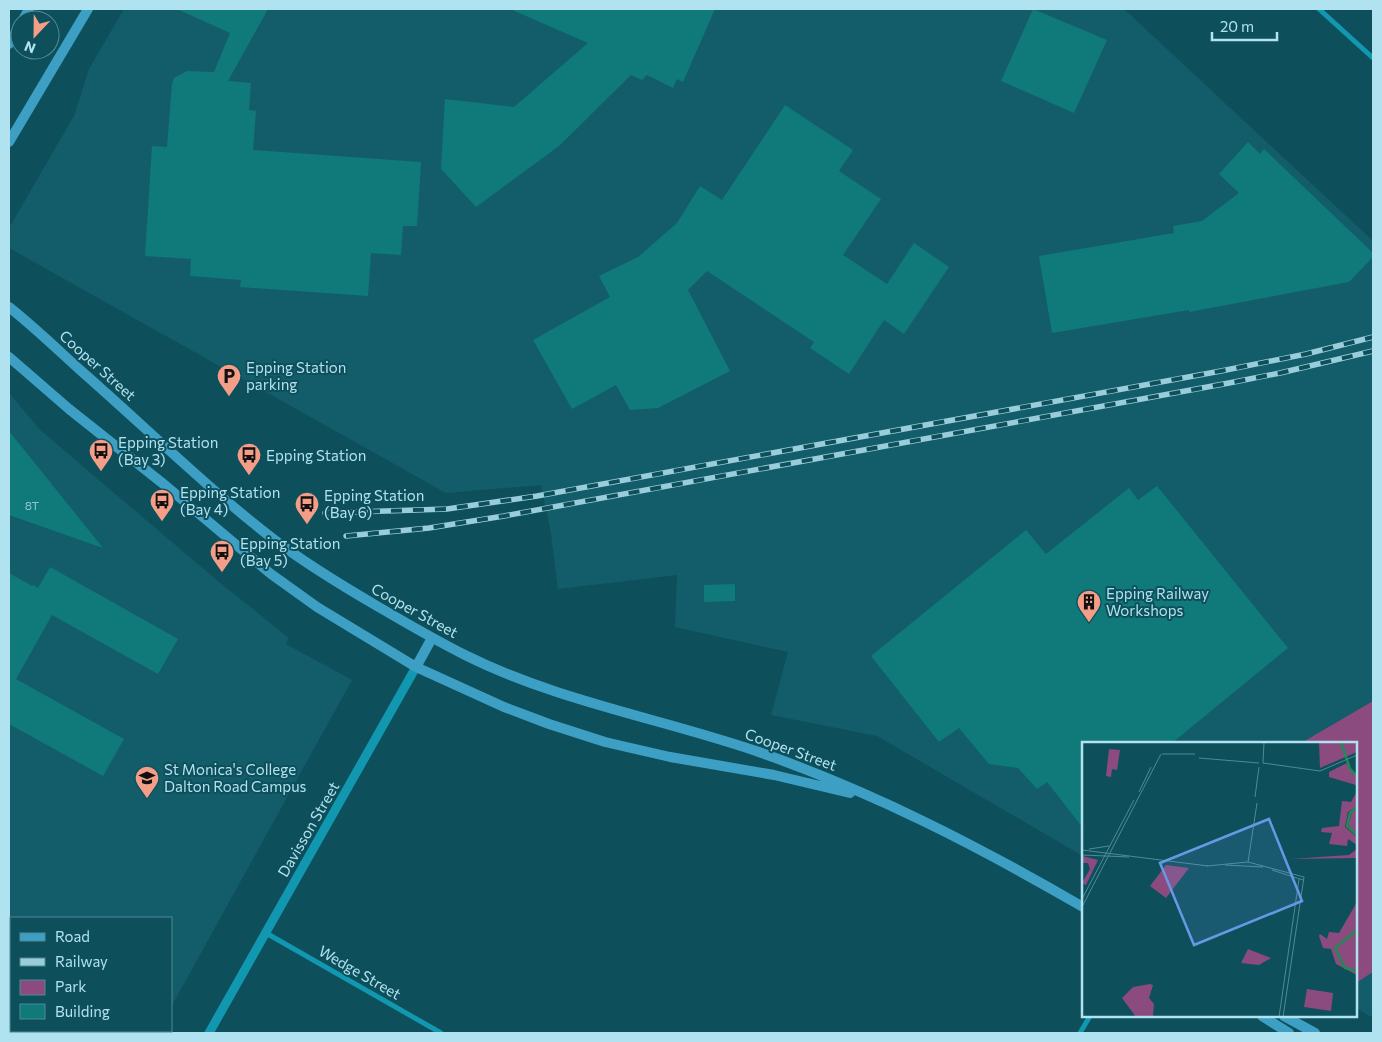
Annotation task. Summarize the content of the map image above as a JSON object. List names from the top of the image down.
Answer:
{
  "streets": {
    "main road": ["Cooper Street", "Davisson Street"],
    "street": ["Wedge Street"]
  },
  "crossings": [
    ["Cooper Street", "Davisson Street"],
    ["Davisson Street", "Wedge Street"]
  ],
  "places": {
    "parking": ["Epping Station parking"],
    "bus stop": [
      "Epping Station (Bay 3)",
      "Epping Station",
      "Epping Station (Bay 4)",
      "Epping Station (Bay 6)",
      "Epping Station (Bay 5)"
    ],
    "building": ["Epping Railway Workshops"],
    "school or university": ["St Monica's College Dalton Road Campus"]
  },
  "house_numbers": ["8T"],
  "legend": [
    "Road",
    "Railway",
    "Park",
    "Building"
  ],
  "scale_bar": "20 m",
  "north": "bottom"
}
